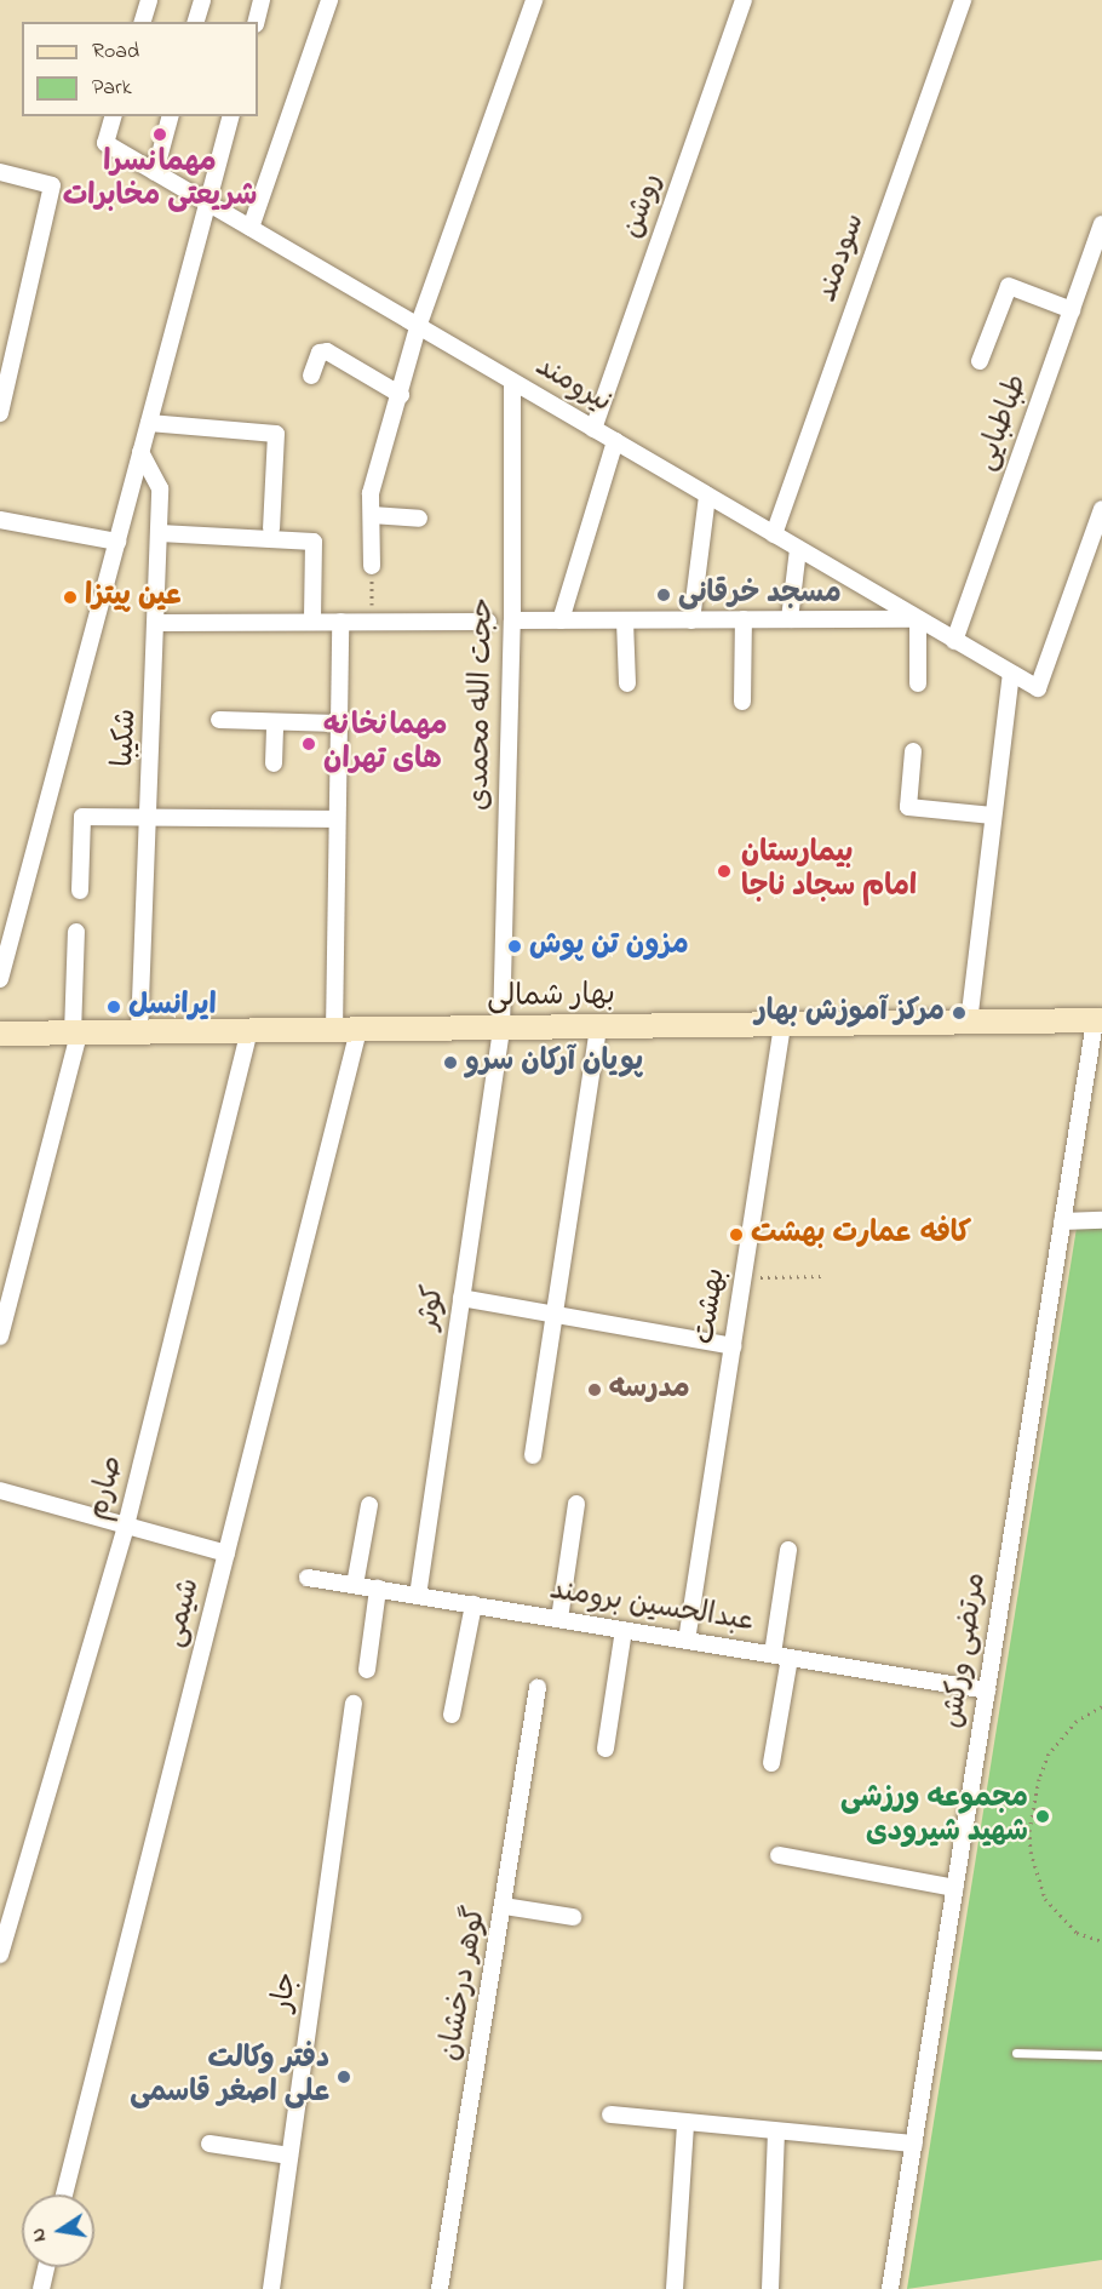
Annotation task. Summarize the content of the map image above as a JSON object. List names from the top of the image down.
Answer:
{
  "streets": {
    "main road": ["بهار شمالی"],
    "street": [
      "روشن",
      "سودمند",
      "نیرومند",
      "طباطبایی",
      "حجت الله محمدی",
      "شکیبا",
      "بهشت",
      "کوثر",
      "صارم",
      "عبدالحسین برومند",
      "شیمی",
      "مرتضی ورکش",
      "گوهر درخشان",
      "جار"
    ]
  },
  "crossings": [
    ["روشن", "نیرومند"],
    ["سودمند", "نیرومند"],
    ["نیرومند", "طباطبایی"],
    ["نیرومند", "حجت الله محمدی"],
    ["حجت الله محمدی", "بهار شمالی"],
    ["حجت الله محمدی", "کوثر"],
    ["شکیبا", "بهار شمالی"],
    ["بهار شمالی", "بهشت"],
    ["بهار شمالی", "کوثر"],
    ["بهار شمالی", "صارم"],
    ["بهار شمالی", "شیمی"],
    ["بهار شمالی", "مرتضی ورکش"],
    ["بهشت", "عبدالحسین برومند"],
    ["کوثر", "عبدالحسین برومند"],
    ["عبدالحسین برومند", "مرتضی ورکش"]
  ],
  "places": [
    "مهمانسرا شریعتی مخابرات",
    "مسجد خرقانی",
    "عین پیتزا",
    "مهمانخانه های تهران",
    "بیمارستان امام سجاد ناجا",
    "مزون تن پوش",
    "ایرانسل",
    "مرکز آموزش بهار",
    "پویان آرکان سرو",
    "کافه عمارت بهشت",
    "مدرسه",
    "مجموعه ورزشی شهید شیرودی",
    "دفتر وکالت علی اصغر قاسمی"
  ],
  "legend": ["Road", "Park"],
  "north": "left"
}
